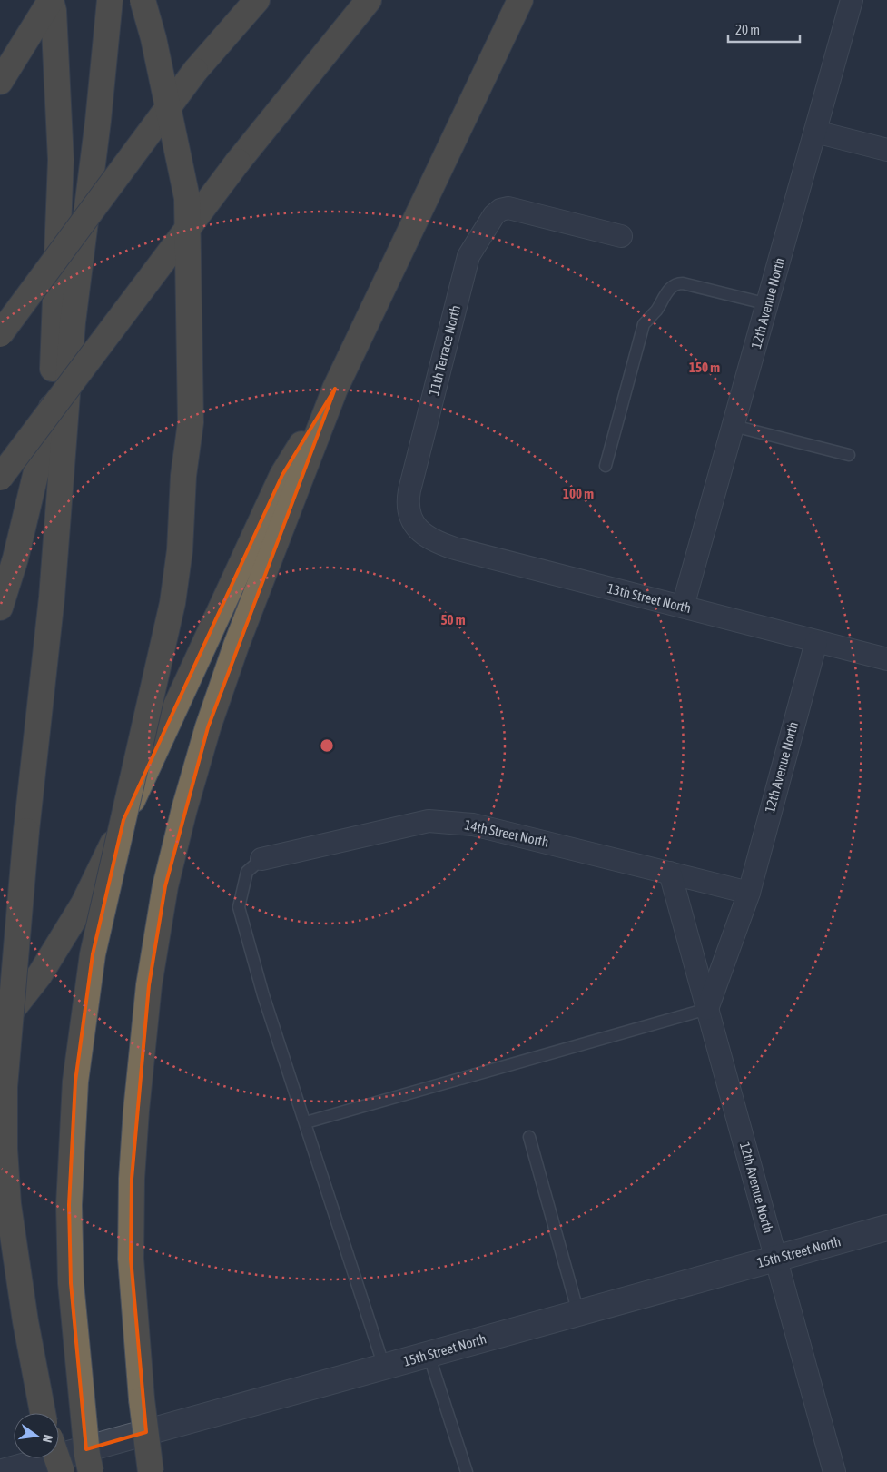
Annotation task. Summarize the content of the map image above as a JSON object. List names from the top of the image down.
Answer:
{
  "streets": {
    "street": [
      "12th Avenue North",
      "11th Terrace North",
      "13th Street North",
      "14th Street North",
      "15th Street North"
    ]
  },
  "crossings": [
    ["12th Avenue North", "13th Street North"],
    ["12th Avenue North", "14th Street North"],
    ["12th Avenue North", "15th Street North"],
    ["11th Terrace North", "13th Street North"]
  ],
  "scale_bar": "20 m",
  "north": "right",
  "rings": ["150 m", "100 m", "50 m"]
}
